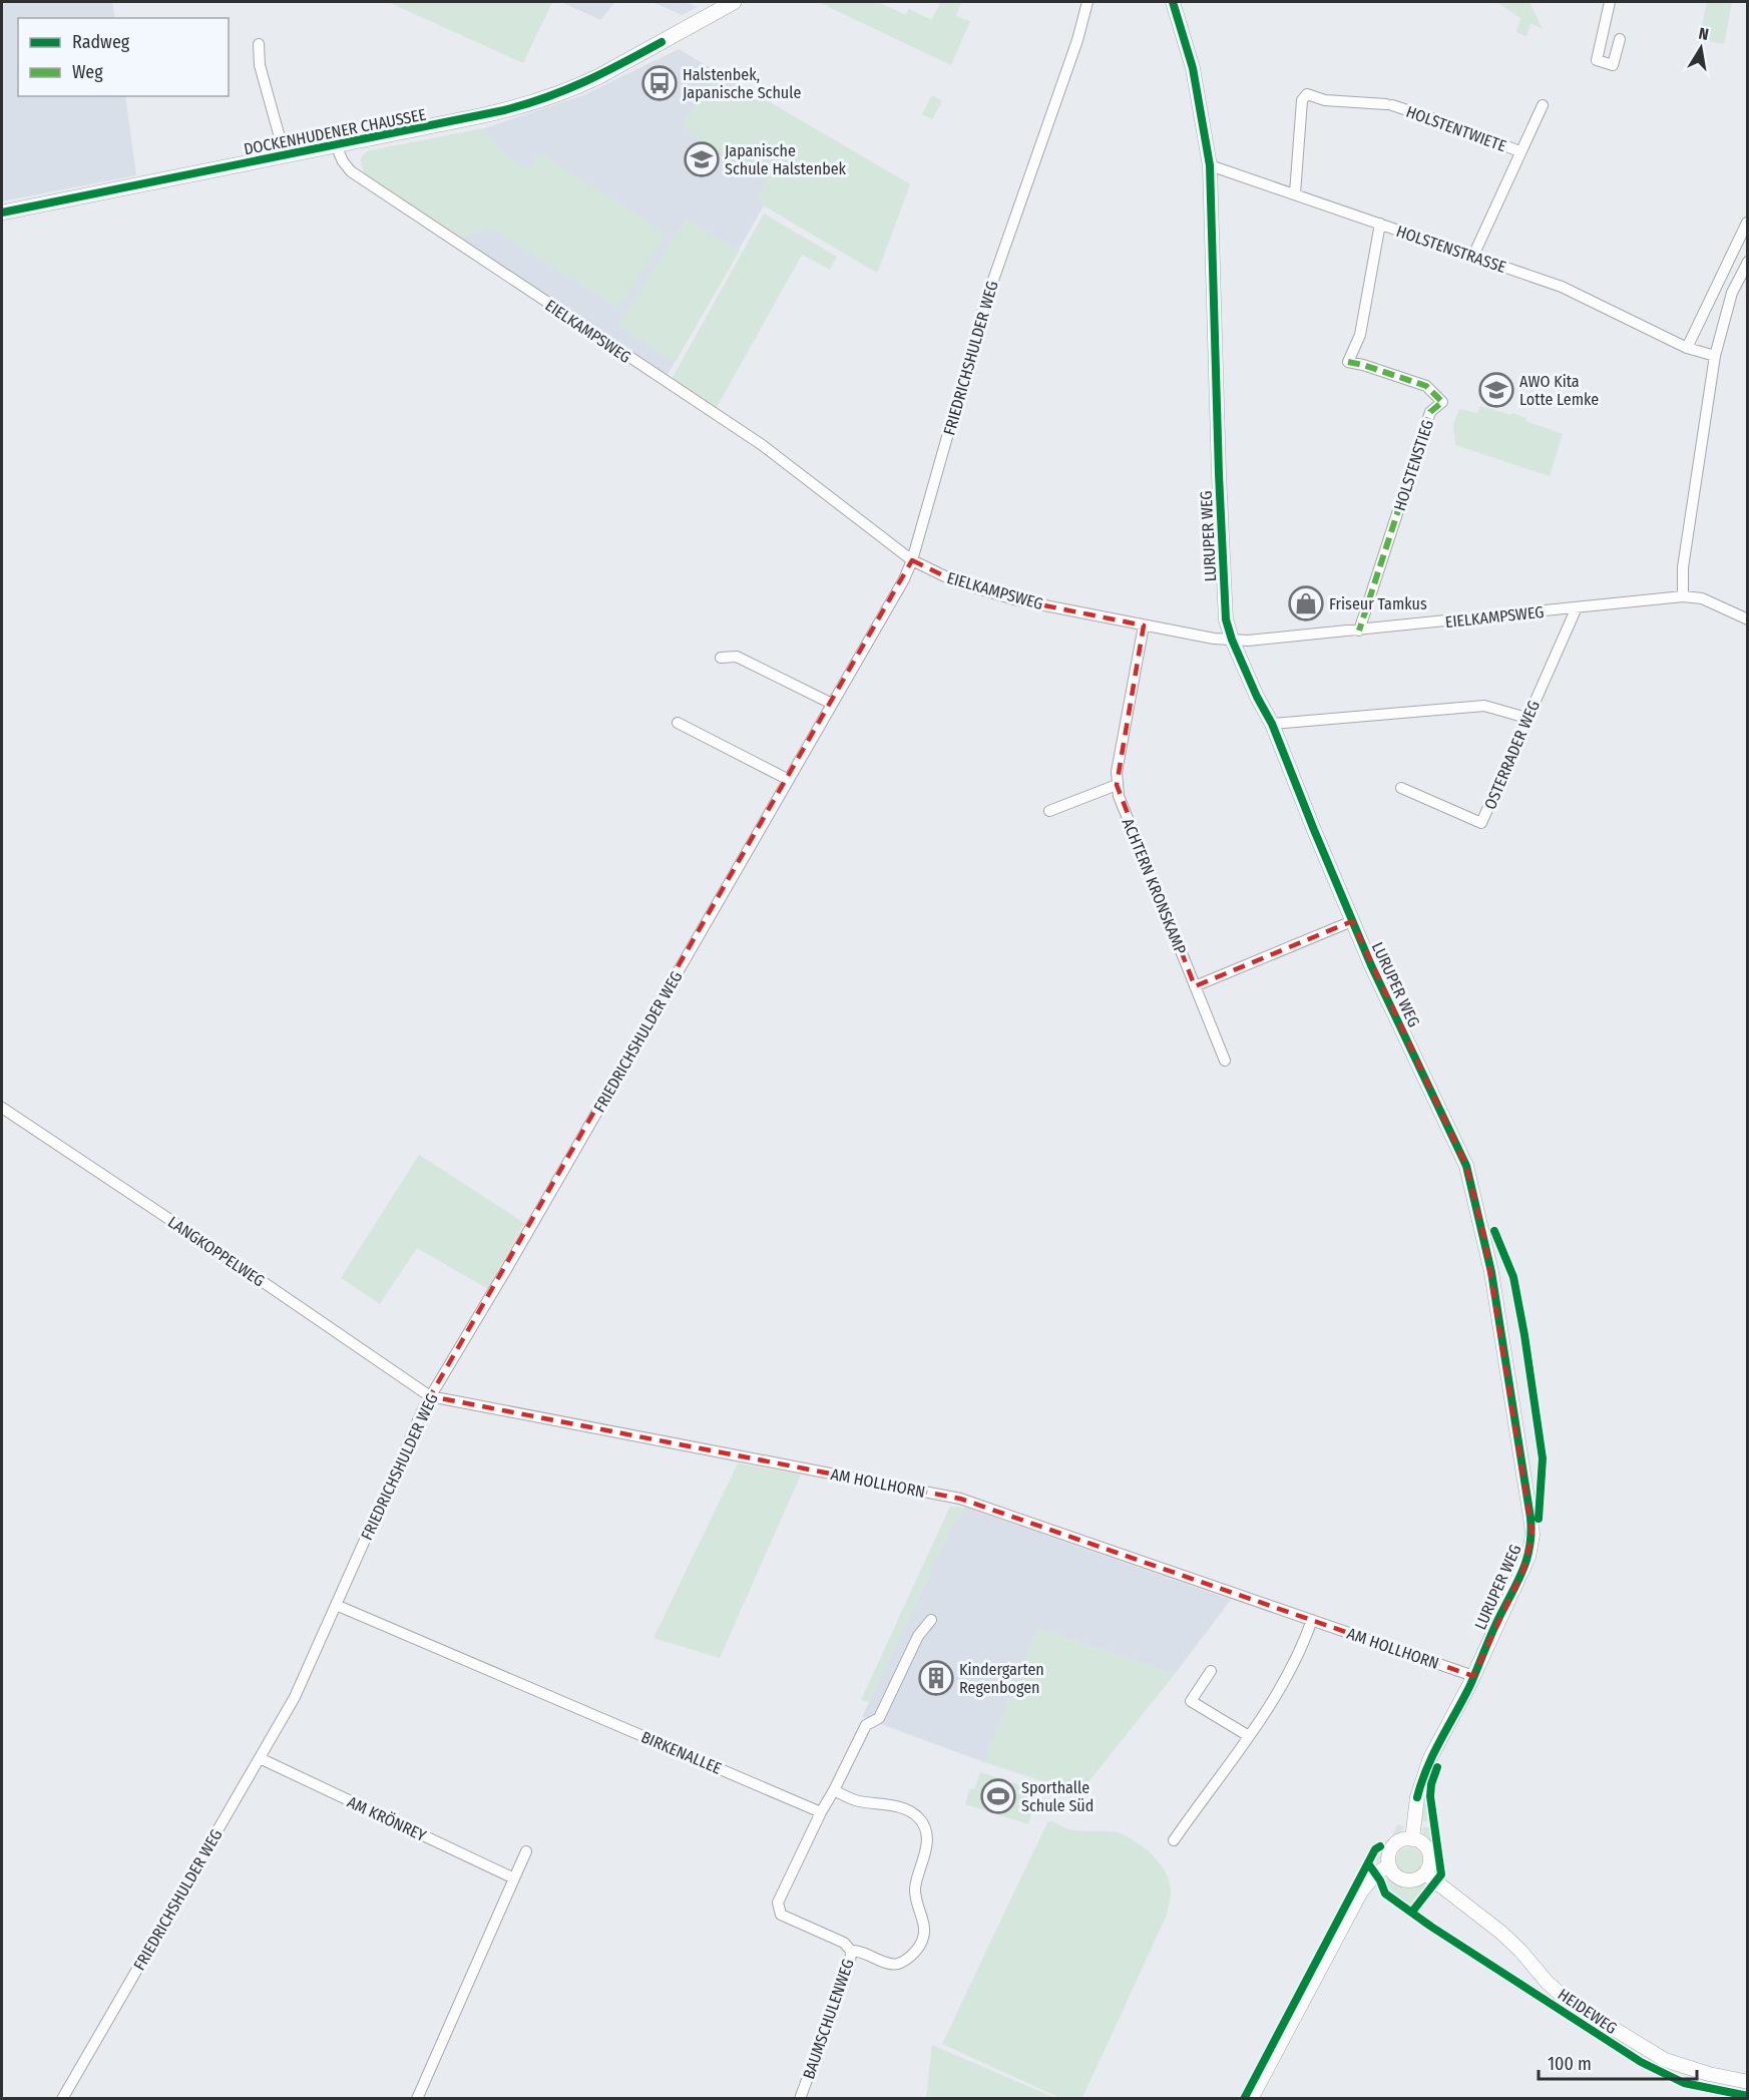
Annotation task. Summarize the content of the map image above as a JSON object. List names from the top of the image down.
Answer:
{
  "streets": {
    "main road": ["DOCKENHUDENER CHAUSSEE"],
    "street": [
      "HOLSTENTWIETE",
      "HOLSTENSTRASSE",
      "EIELKAMPSWEG",
      "FRIEDRICHSHULDER WEG",
      "HOLSTENSTIEG",
      "LURUPER WEG",
      "OSTERRADER WEG",
      "ACHTERN KRONSKAMP",
      "LANGKOPPELWEG",
      "AM HOLLHORN",
      "BIRKENALLEE",
      "AM KRÖNREY",
      "HEIDEWEG",
      "BAUMSCHULENWEG"
    ]
  },
  "crossings": [
    ["HOLSTENTWIETE", "HOLSTENSTRASSE"],
    ["DOCKENHUDENER CHAUSSEE", "EIELKAMPSWEG"],
    ["HOLSTENSTRASSE", "HOLSTENSTIEG"],
    ["HOLSTENSTRASSE", "LURUPER WEG"],
    ["EIELKAMPSWEG", "FRIEDRICHSHULDER WEG"],
    ["EIELKAMPSWEG", "HOLSTENSTIEG"],
    ["EIELKAMPSWEG", "LURUPER WEG"],
    ["EIELKAMPSWEG", "OSTERRADER WEG"],
    ["EIELKAMPSWEG", "ACHTERN KRONSKAMP"],
    ["FRIEDRICHSHULDER WEG", "LANGKOPPELWEG"],
    ["FRIEDRICHSHULDER WEG", "AM HOLLHORN"],
    ["FRIEDRICHSHULDER WEG", "BIRKENALLEE"],
    ["FRIEDRICHSHULDER WEG", "AM KRÖNREY"],
    ["LURUPER WEG", "AM HOLLHORN"],
    ["LURUPER WEG", "HEIDEWEG"],
    ["LANGKOPPELWEG", "AM HOLLHORN"],
    ["BIRKENALLEE", "BAUMSCHULENWEG"]
  ],
  "places": {
    "bus stop": ["Halstenbek, Japanische Schule"],
    "school or university": ["Japanische Schule Halstenbek", "AWO Kita Lotte Lemke"],
    "shop": ["Friseur Tamkus"],
    "building": ["Kindergarten Regenbogen"],
    "sports": ["Sporthalle Schule Süd"]
  },
  "legend": ["Radweg", "Weg"],
  "scale_bar": "100 m",
  "north": "top"
}
